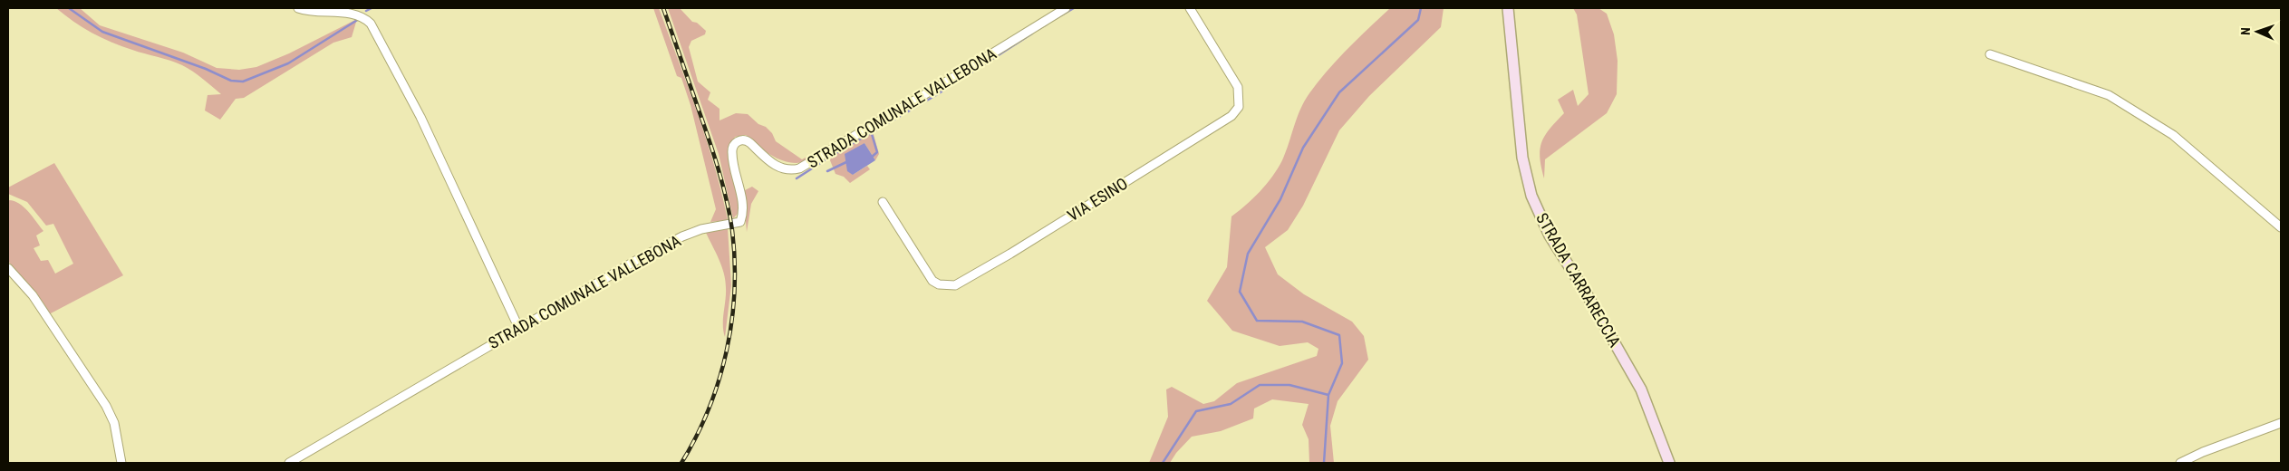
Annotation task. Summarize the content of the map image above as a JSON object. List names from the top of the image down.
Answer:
{
  "streets": {
    "main road": ["STRADA CARRARECCIA"],
    "street": ["STRADA COMUNALE VALLEBONA", "VIA ESINO"]
  },
  "north": "left"
}
